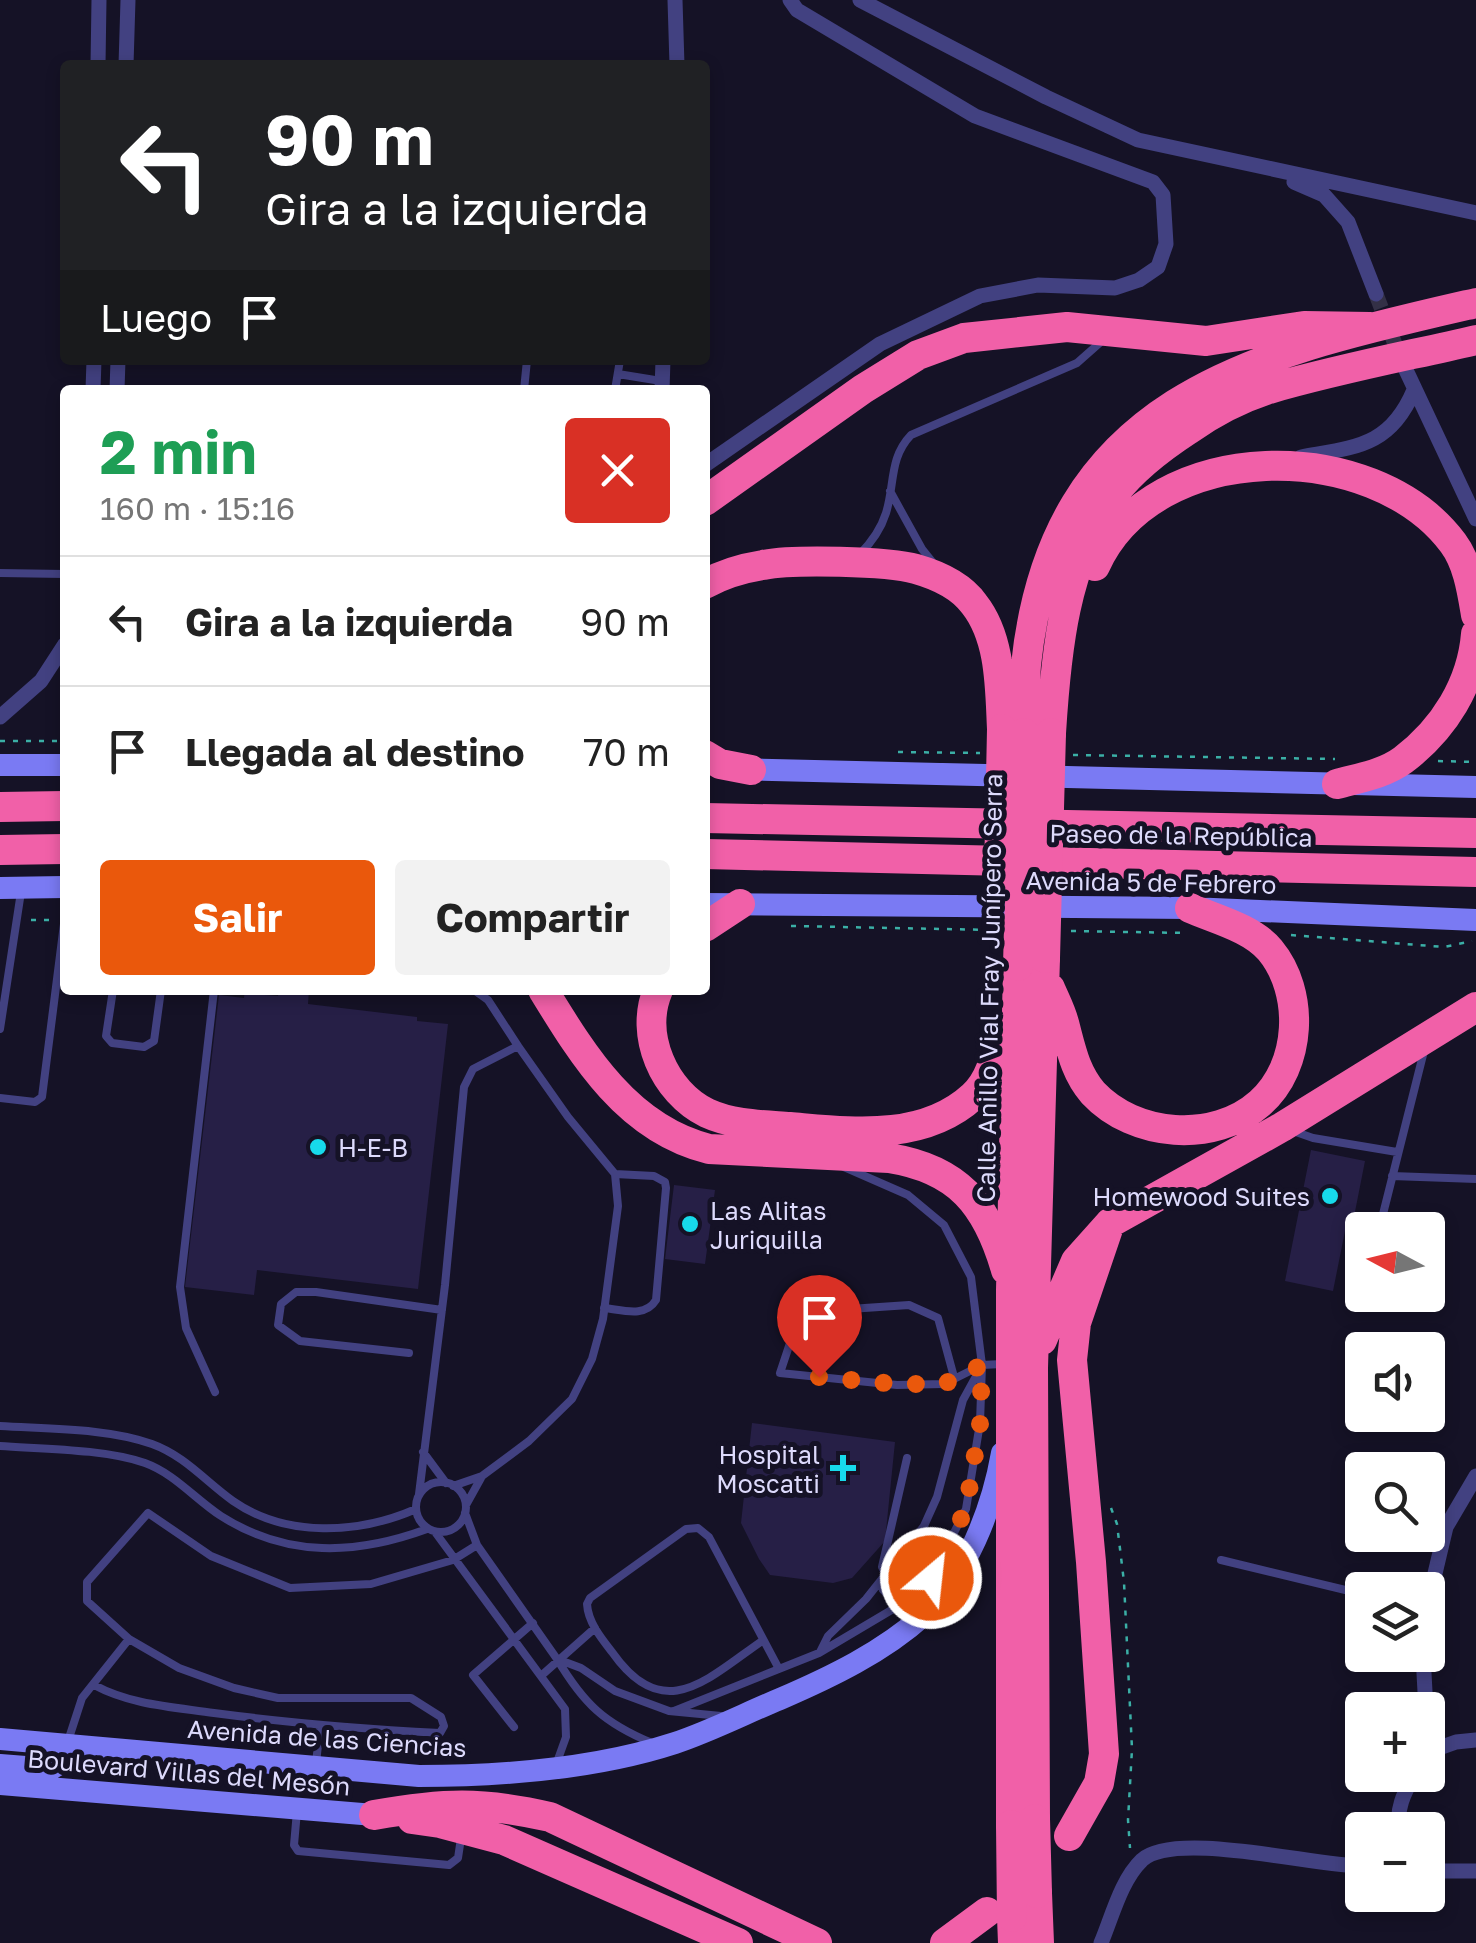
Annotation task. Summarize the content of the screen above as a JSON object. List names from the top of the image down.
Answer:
{
  "streets": {
    "highway": ["Paseo de la República", "Calle Anillo Vial Fray Junípero Serra"],
    "main road": ["Avenida 5 de Febrero", "Avenida de las Ciencias", "Boulevard Villas del Mesón"]
  },
  "crossings": [
    ["Avenida 5 de Febrero", "Calle Anillo Vial Fray Junípero Serra"],
    ["Calle Anillo Vial Fray Junípero Serra", "Avenida de las Ciencias"]
  ],
  "places": {
    "other": ["H-E-B", "Homewood Suites", "Las Alitas Juriquilla"],
    "health": ["Hospital Moscatti"]
  },
  "north": "left",
  "page": {
    "turn": ["90 m", "Gira a la izquierda"],
    "then": "Luego",
    "heading": ["2 min", "160 m · 15:16"],
    "list": [
      {
        "name": "Gira a la izquierda",
        "value": "90 m"
      },
      {
        "name": "Llegada al destino",
        "value": "70 m"
      }
    ],
    "buttons": ["Salir", "Compartir"],
    "map_buttons": ["+", "−"]
  }
}
